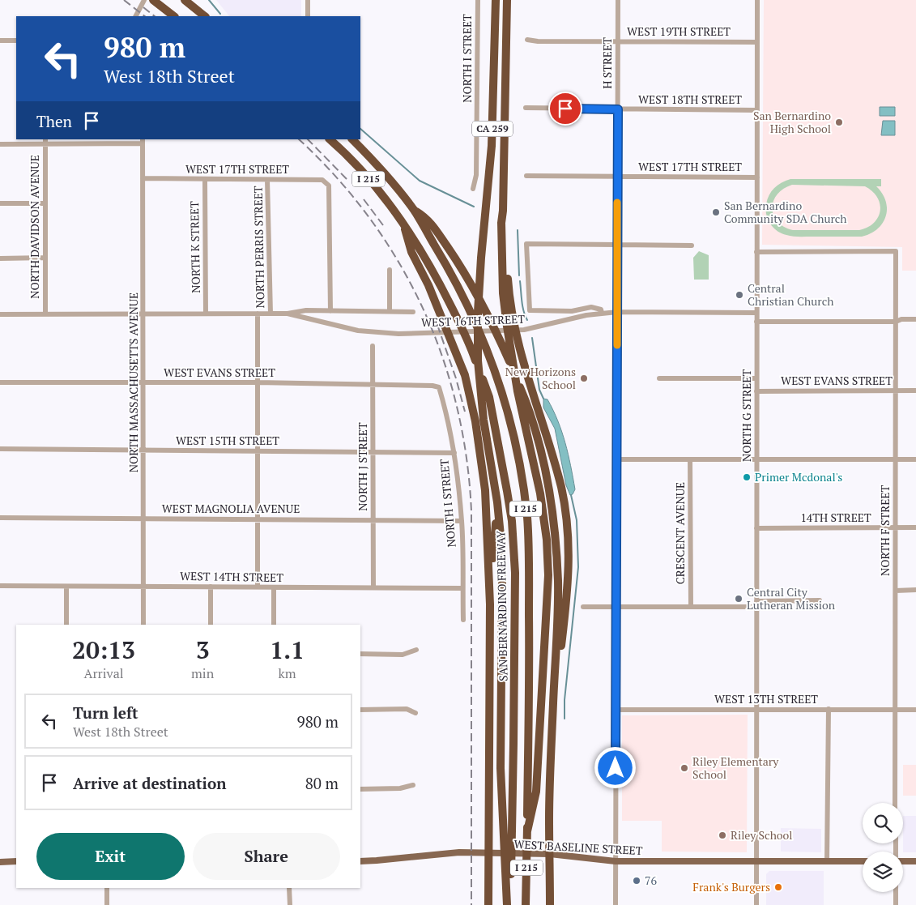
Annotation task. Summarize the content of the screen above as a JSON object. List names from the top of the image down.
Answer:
{
  "streets": {
    "highway": ["CA 259", "I 215", "SAN BERNARDINO FREEWAY"],
    "main road": ["WEST BASELINE STREET"],
    "street": [
      "WEST 19TH STREET",
      "NORTH I STREET",
      "H STREET",
      "WEST 18TH STREET",
      "WEST 17TH STREET",
      "NORTH DAVIDSON AVENUE",
      "NORTH K STREET",
      "NORTH PERRIS STREET",
      "WEST 16TH STREET",
      "WEST EVANS STREET",
      "NORTH MASSACHUSETTS AVENUE",
      "NORTH G STREET",
      "WEST 15TH STREET",
      "NORTH J STREET",
      "WEST MAGNOLIA AVENUE",
      "14TH STREET",
      "NORTH F STREET",
      "CRESCENT AVENUE",
      "WEST 14TH STREET",
      "WEST 13TH STREET"
    ]
  },
  "crossings": [
    ["WEST 19TH STREET", "H STREET"],
    ["WEST 19TH STREET", "NORTH G STREET"],
    ["NORTH I STREET", "WEST EVANS STREET"],
    ["NORTH I STREET", "WEST 15TH STREET"],
    ["NORTH I STREET", "WEST MAGNOLIA AVENUE"],
    ["NORTH I STREET", "WEST 14TH STREET"],
    ["H STREET", "WEST 18TH STREET"],
    ["H STREET", "WEST 17TH STREET"],
    ["H STREET", "WEST 16TH STREET"],
    ["H STREET", "WEST 13TH STREET"],
    ["H STREET", "WEST BASELINE STREET"],
    ["WEST 18TH STREET", "NORTH G STREET"],
    ["WEST 17TH STREET", "NORTH K STREET"],
    ["WEST 17TH STREET", "NORTH PERRIS STREET"],
    ["WEST 17TH STREET", "WEST 16TH STREET"],
    ["WEST 17TH STREET", "NORTH MASSACHUSETTS AVENUE"],
    ["WEST 17TH STREET", "NORTH G STREET"],
    ["NORTH DAVIDSON AVENUE", "WEST 16TH STREET"],
    ["NORTH K STREET", "WEST 16TH STREET"],
    ["NORTH PERRIS STREET", "WEST 16TH STREET"],
    ["NORTH PERRIS STREET", "WEST EVANS STREET"],
    ["NORTH PERRIS STREET", "WEST 15TH STREET"],
    ["NORTH PERRIS STREET", "WEST MAGNOLIA AVENUE"],
    ["NORTH PERRIS STREET", "WEST 14TH STREET"],
    ["WEST 16TH STREET", "NORTH MASSACHUSETTS AVENUE"],
    ["WEST 16TH STREET", "NORTH G STREET"],
    ["WEST EVANS STREET", "NORTH MASSACHUSETTS AVENUE"],
    ["WEST EVANS STREET", "NORTH G STREET"],
    ["WEST EVANS STREET", "NORTH J STREET"],
    ["WEST EVANS STREET", "NORTH F STREET"],
    ["NORTH MASSACHUSETTS AVENUE", "WEST 15TH STREET"],
    ["NORTH MASSACHUSETTS AVENUE", "WEST MAGNOLIA AVENUE"],
    ["NORTH MASSACHUSETTS AVENUE", "WEST 14TH STREET"],
    ["NORTH G STREET", "14TH STREET"],
    ["NORTH G STREET", "NORTH F STREET"],
    ["NORTH G STREET", "WEST 13TH STREET"],
    ["NORTH G STREET", "WEST BASELINE STREET"],
    ["WEST 15TH STREET", "NORTH J STREET"],
    ["NORTH J STREET", "WEST MAGNOLIA AVENUE"],
    ["NORTH J STREET", "WEST 14TH STREET"],
    ["14TH STREET", "NORTH F STREET"],
    ["NORTH F STREET", "WEST 13TH STREET"]
  ],
  "places": [
    "San Bernardino High School",
    "San Bernardino Community SDA Church",
    "Central Christian Church",
    "New Horizons School",
    "Primer Mcdonal's",
    "Central City Lutheran Mission",
    "Riley Elementary School",
    "Riley School",
    "76",
    "Frank's Burgers"
  ],
  "page": {
    "turn": ["980 m", "West 18th Street"],
    "then": "Then",
    "eta": [
      "20:13",
      "Arrival",
      "3",
      "min",
      "1.1",
      "km"
    ],
    "list": [
      {
        "name": "Turn left",
        "note": "West 18th Street",
        "value": "980 m"
      },
      {
        "name": "Arrive at destination",
        "value": "80 m"
      }
    ],
    "buttons": ["Exit", "Share"]
  }
}
